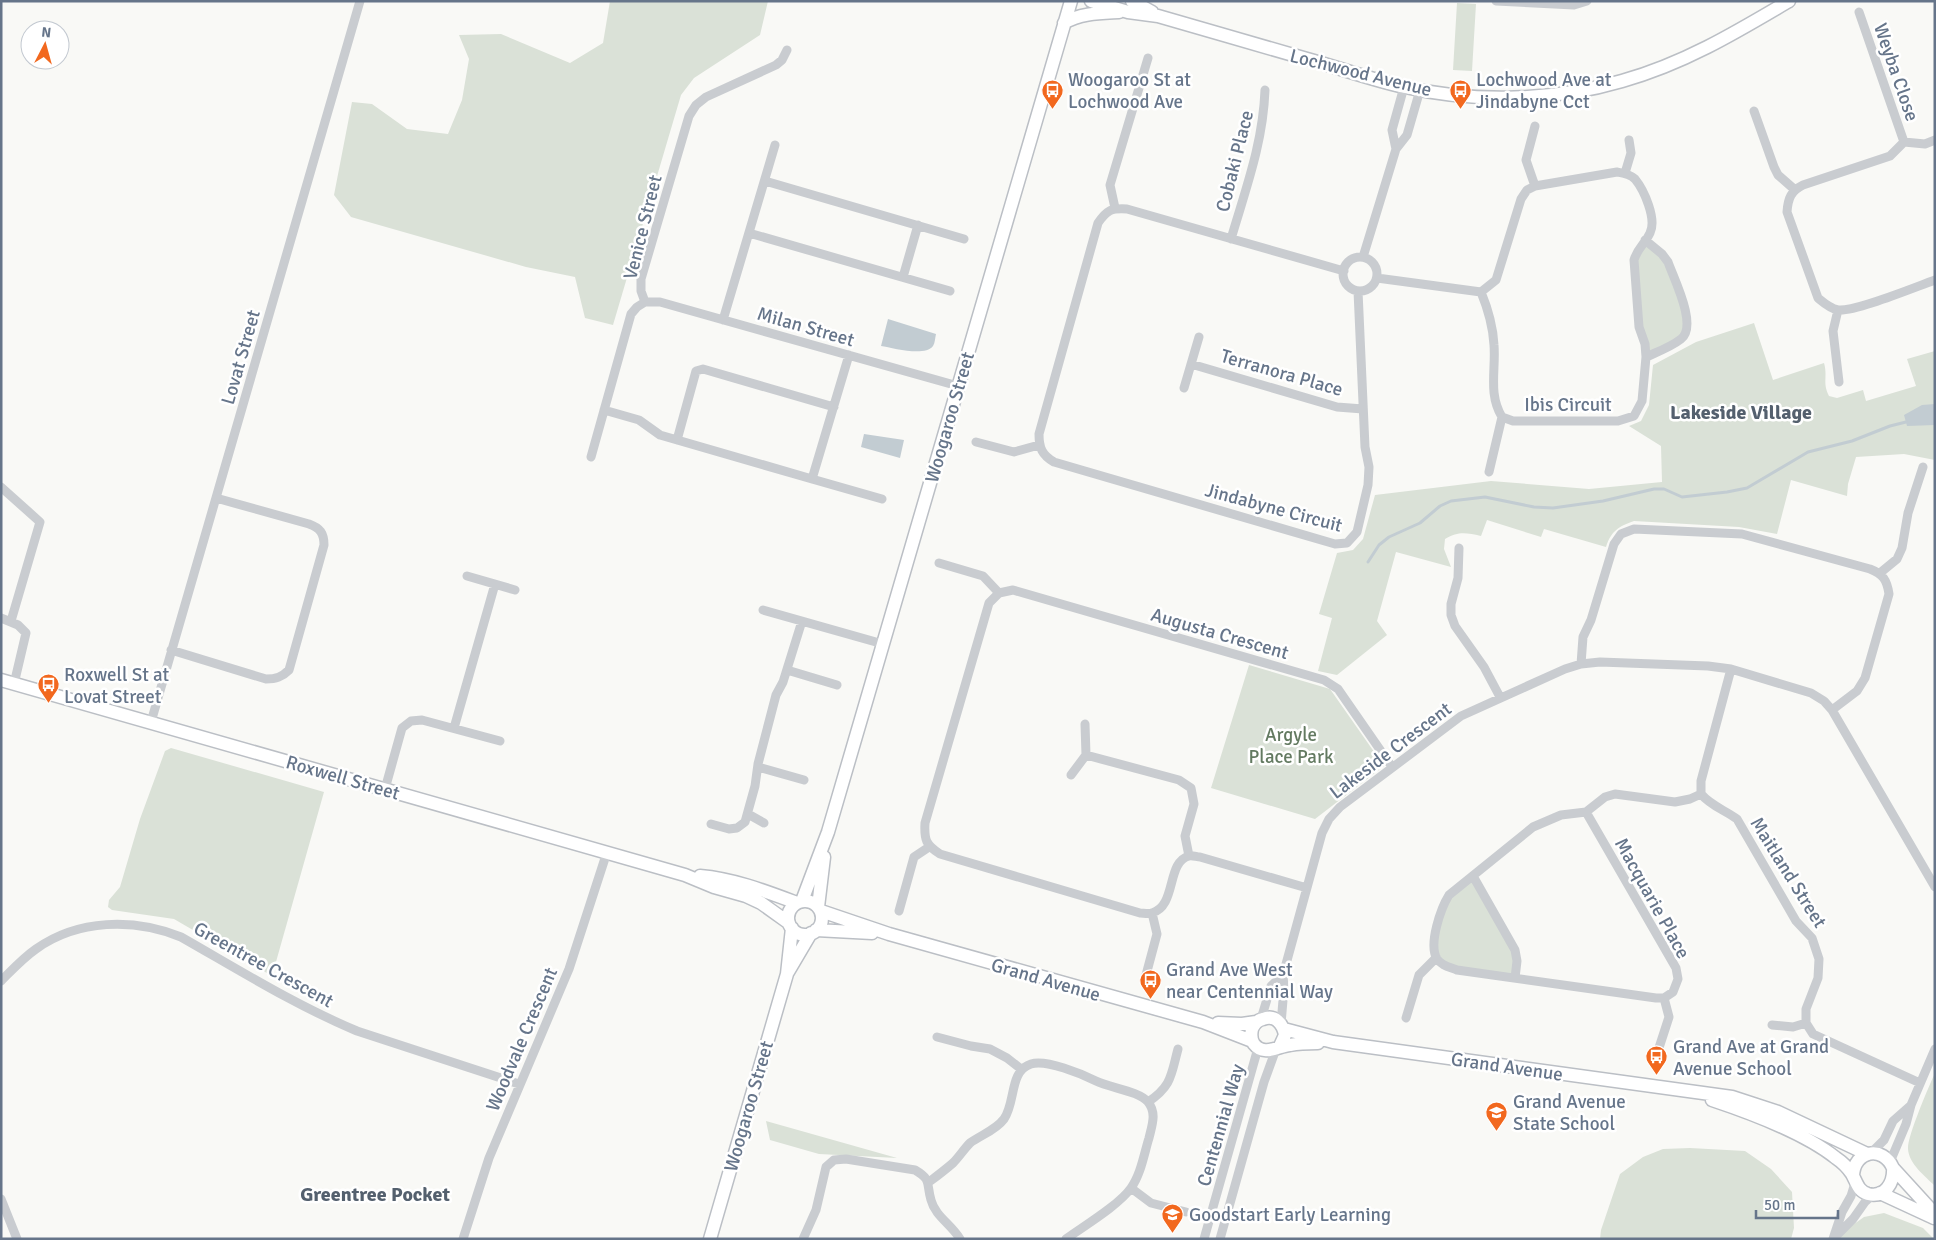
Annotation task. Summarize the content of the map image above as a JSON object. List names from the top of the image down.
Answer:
{
  "streets": {
    "street": [
      "Lochwood Avenue",
      "Weyba Close",
      "Cobaki Place",
      "Venice Street",
      "Milan Street",
      "Lovat Street",
      "Terranora Place",
      "Ibis Circuit",
      "Woogaroo Street",
      "Jindabyne Circuit",
      "Augusta Crescent",
      "Lakeside Crescent",
      "Roxwell Street",
      "Maitland Street",
      "Macquarie Place",
      "Greentree Crescent",
      "Grand Avenue",
      "Woodvale Crescent",
      "Centennial Way"
    ]
  },
  "crossings": [
    ["Venice Street", "Milan Street"],
    ["Milan Street", "Woogaroo Street"],
    ["Lovat Street", "Roxwell Street"],
    ["Terranora Place", "Jindabyne Circuit"],
    ["Woogaroo Street", "Roxwell Street"],
    ["Woogaroo Street", "Grand Avenue"],
    ["Augusta Crescent", "Lakeside Crescent"],
    ["Lakeside Crescent", "Grand Avenue"],
    ["Lakeside Crescent", "Centennial Way"],
    ["Roxwell Street", "Grand Avenue"],
    ["Roxwell Street", "Woodvale Crescent"],
    ["Greentree Crescent", "Woodvale Crescent"],
    ["Grand Avenue", "Centennial Way"]
  ],
  "districts": ["Lakeside Village", "Greentree Pocket"],
  "parks": ["Argyle Place Park"],
  "places": {
    "bus stop": [
      "Woogaroo St at Lochwood Ave",
      "Lochwood Ave at Jindabyne Cct",
      "Roxwell St at Lovat Street",
      "Grand Ave West near Centennial Way",
      "Grand Ave at Grand Avenue School"
    ],
    "school or university": ["Grand Avenue State School", "Goodstart Early Learning"]
  },
  "scale_bar": "50 m",
  "north": "top"
}
